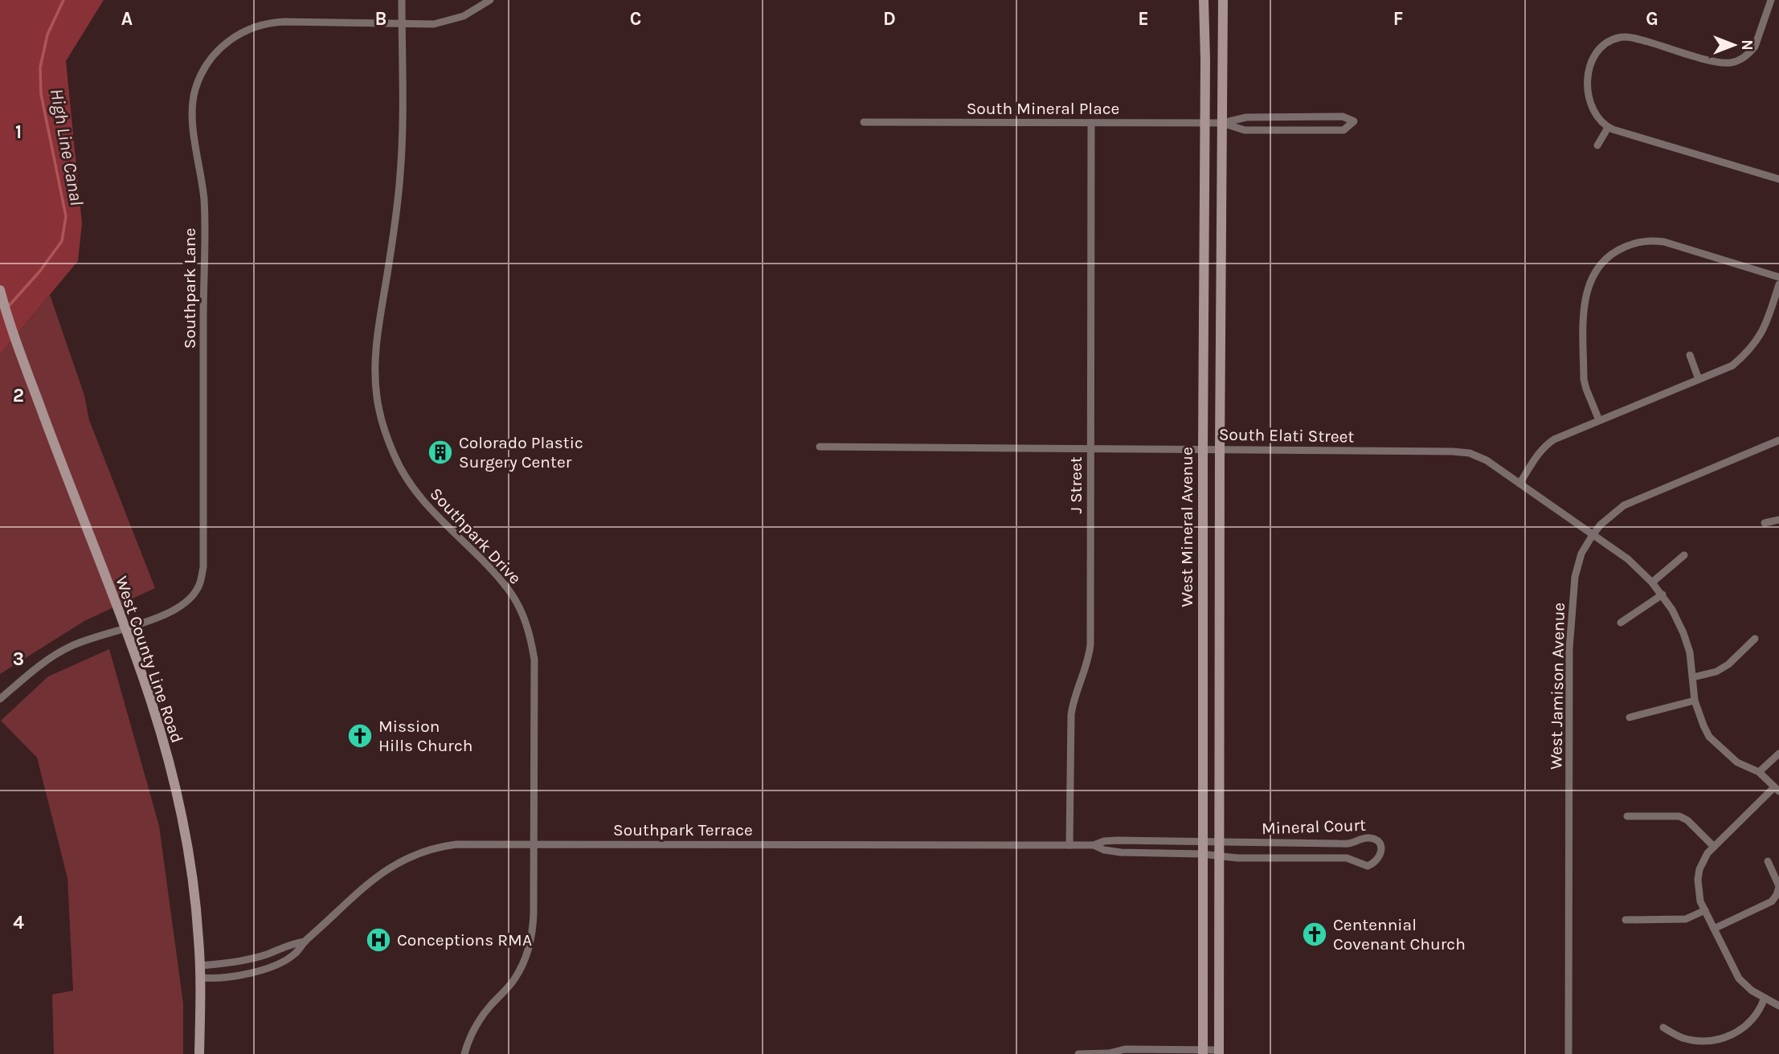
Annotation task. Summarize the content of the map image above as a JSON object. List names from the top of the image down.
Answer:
{
  "streets": {
    "main road": ["West Mineral Avenue", "West County Line Road"],
    "street": [
      "South Mineral Place",
      "Southpark Lane",
      "South Elati Street",
      "J Street",
      "Southpark Drive",
      "West Jamison Avenue",
      "Mineral Court",
      "Southpark Terrace"
    ]
  },
  "crossings": [
    ["South Mineral Place", "J Street"],
    ["South Mineral Place", "West Mineral Avenue"],
    ["Southpark Lane", "Southpark Drive"],
    ["Southpark Lane", "West County Line Road"],
    ["South Elati Street", "J Street"],
    ["South Elati Street", "West Mineral Avenue"],
    ["South Elati Street", "West Jamison Avenue"],
    ["J Street", "Southpark Terrace"],
    ["West Mineral Avenue", "Mineral Court"],
    ["West Mineral Avenue", "Southpark Terrace"],
    ["Southpark Drive", "Southpark Terrace"],
    ["West County Line Road", "Southpark Terrace"],
    ["Mineral Court", "Southpark Terrace"]
  ],
  "water": ["High Line Canal"],
  "places": {
    "building": ["Colorado Plastic Surgery Center"],
    "church": ["Mission Hills Church", "Centennial Covenant Church"],
    "hospital": ["Conceptions RMA"]
  },
  "north": "right",
  "grid": {
    "columns": [
      "A",
      "B",
      "C",
      "D",
      "E",
      "F",
      "G"
    ],
    "rows": [
      "1",
      "2",
      "3",
      "4"
    ]
  }
}
